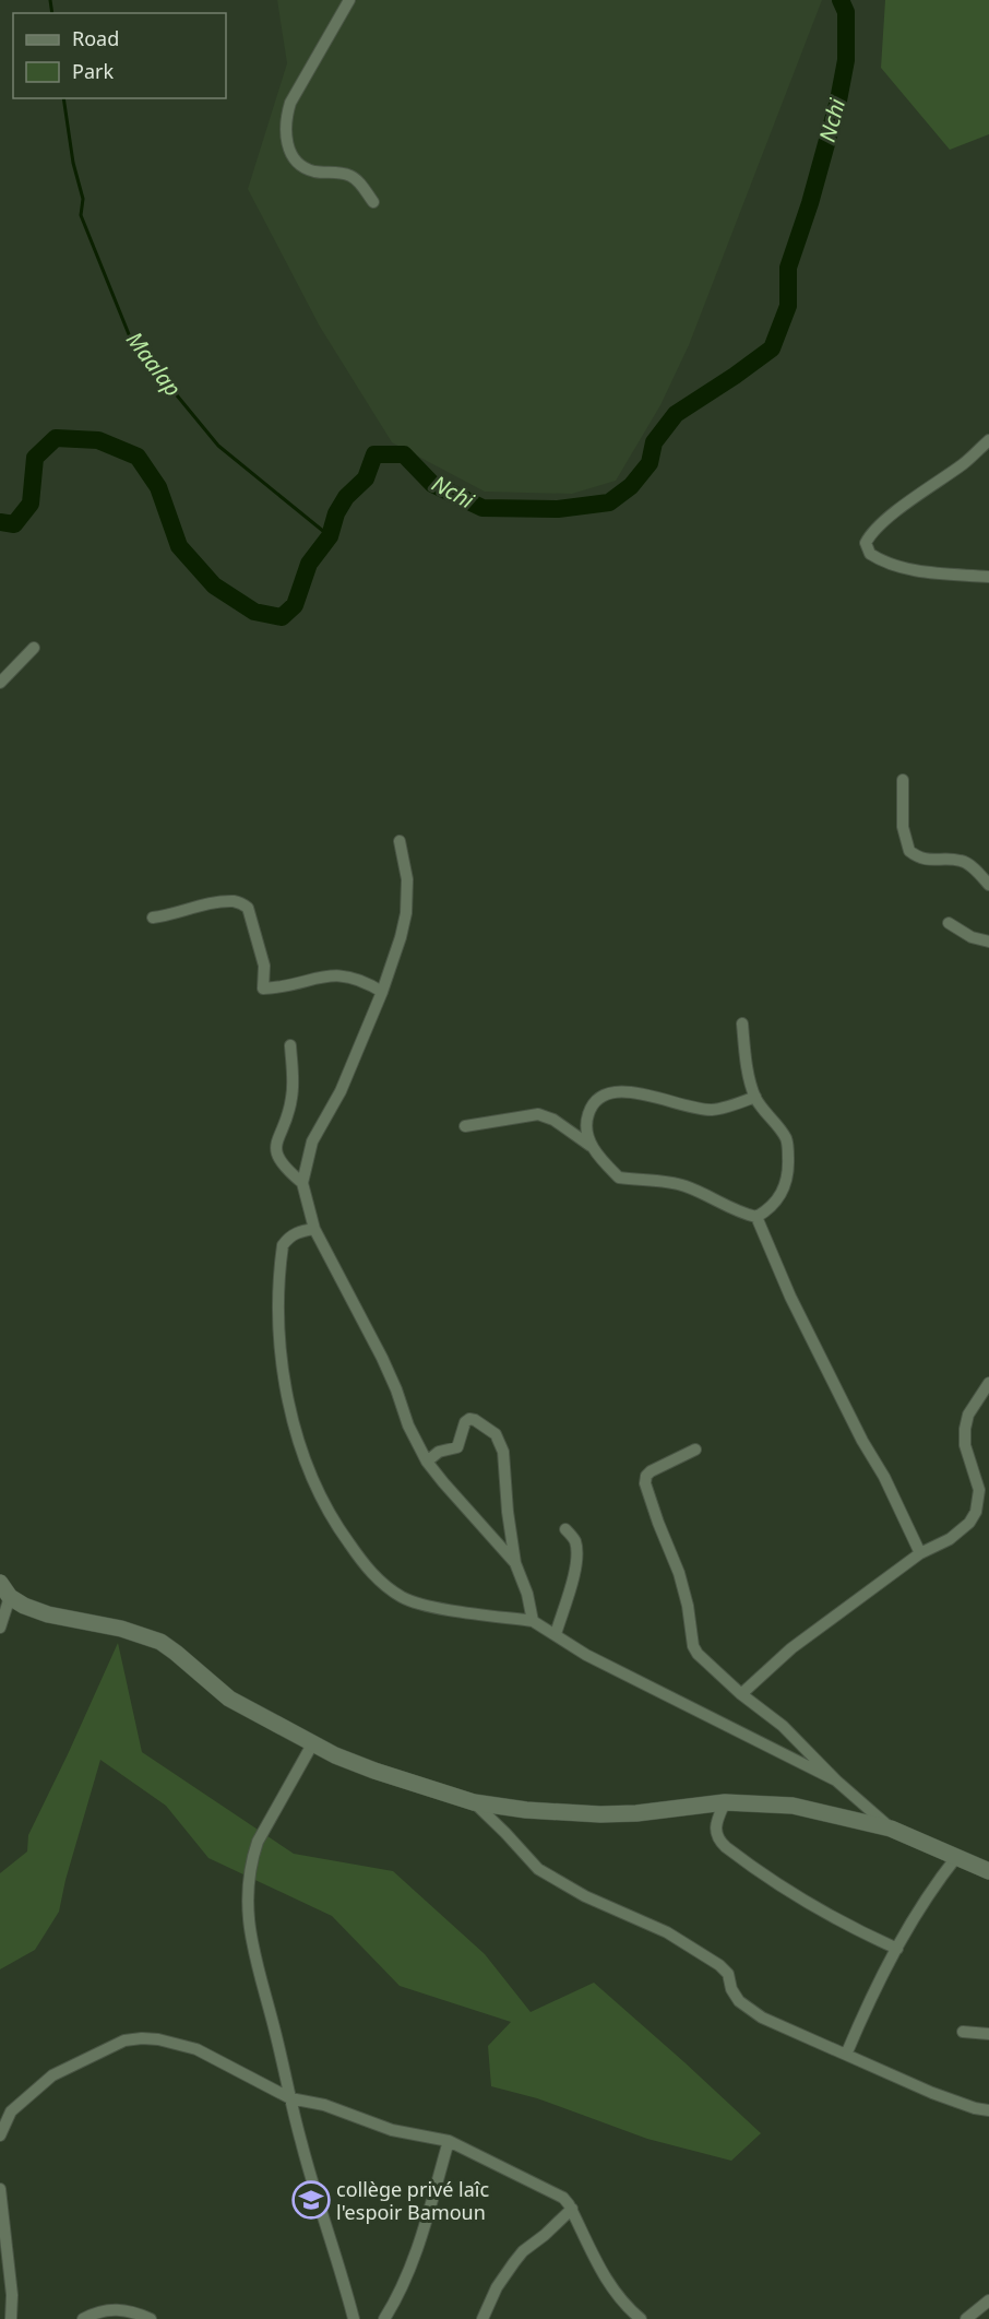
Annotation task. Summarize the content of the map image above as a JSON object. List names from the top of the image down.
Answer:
{
  "water": ["Nchi", "Maalap"],
  "places": {
    "school or university": ["collège privé laîc l'espoir Bamoun"]
  },
  "legend": ["Road", "Park"]
}
